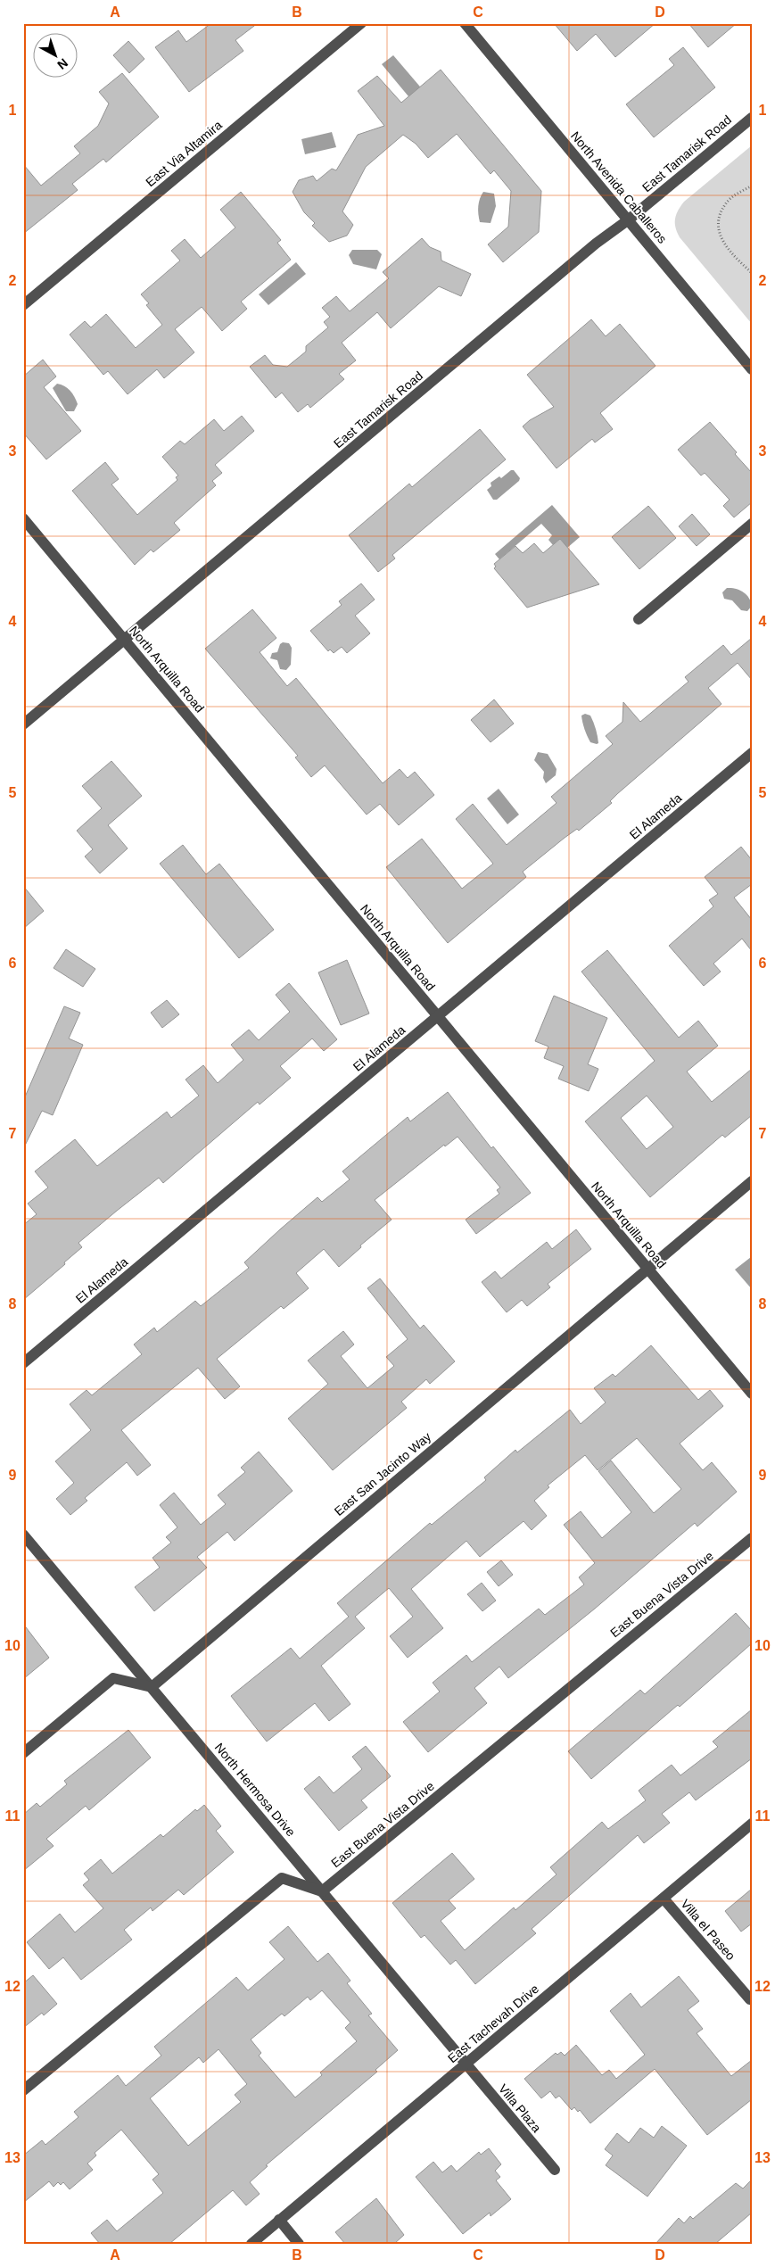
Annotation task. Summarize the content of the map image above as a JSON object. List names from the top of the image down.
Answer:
{
  "streets": {
    "street": [
      "East Via Altamira",
      "East Tamarisk Road",
      "North Avenida Caballeros",
      "North Arquilla Road",
      "El Alameda",
      "East San Jacinto Way",
      "East Buena Vista Drive",
      "North Hermosa Drive",
      "Villa el Paseo",
      "East Tachevah Drive",
      "Villa Plaza"
    ]
  },
  "crossings": [
    ["East Tamarisk Road", "North Avenida Caballeros"],
    ["East Tamarisk Road", "North Arquilla Road"],
    ["North Arquilla Road", "El Alameda"],
    ["North Arquilla Road", "East San Jacinto Way"],
    ["East San Jacinto Way", "North Hermosa Drive"],
    ["East Buena Vista Drive", "North Hermosa Drive"],
    ["North Hermosa Drive", "East Tachevah Drive"],
    ["North Hermosa Drive", "Villa Plaza"],
    ["Villa el Paseo", "East Tachevah Drive"],
    ["East Tachevah Drive", "Villa Plaza"]
  ],
  "north": "bottom right",
  "grid": {
    "columns": [
      "A",
      "B",
      "C",
      "D"
    ],
    "rows": [
      "1",
      "2",
      "3",
      "4",
      "5",
      "6",
      "7",
      "8",
      "9",
      "10",
      "11",
      "12",
      "13"
    ]
  }
}
